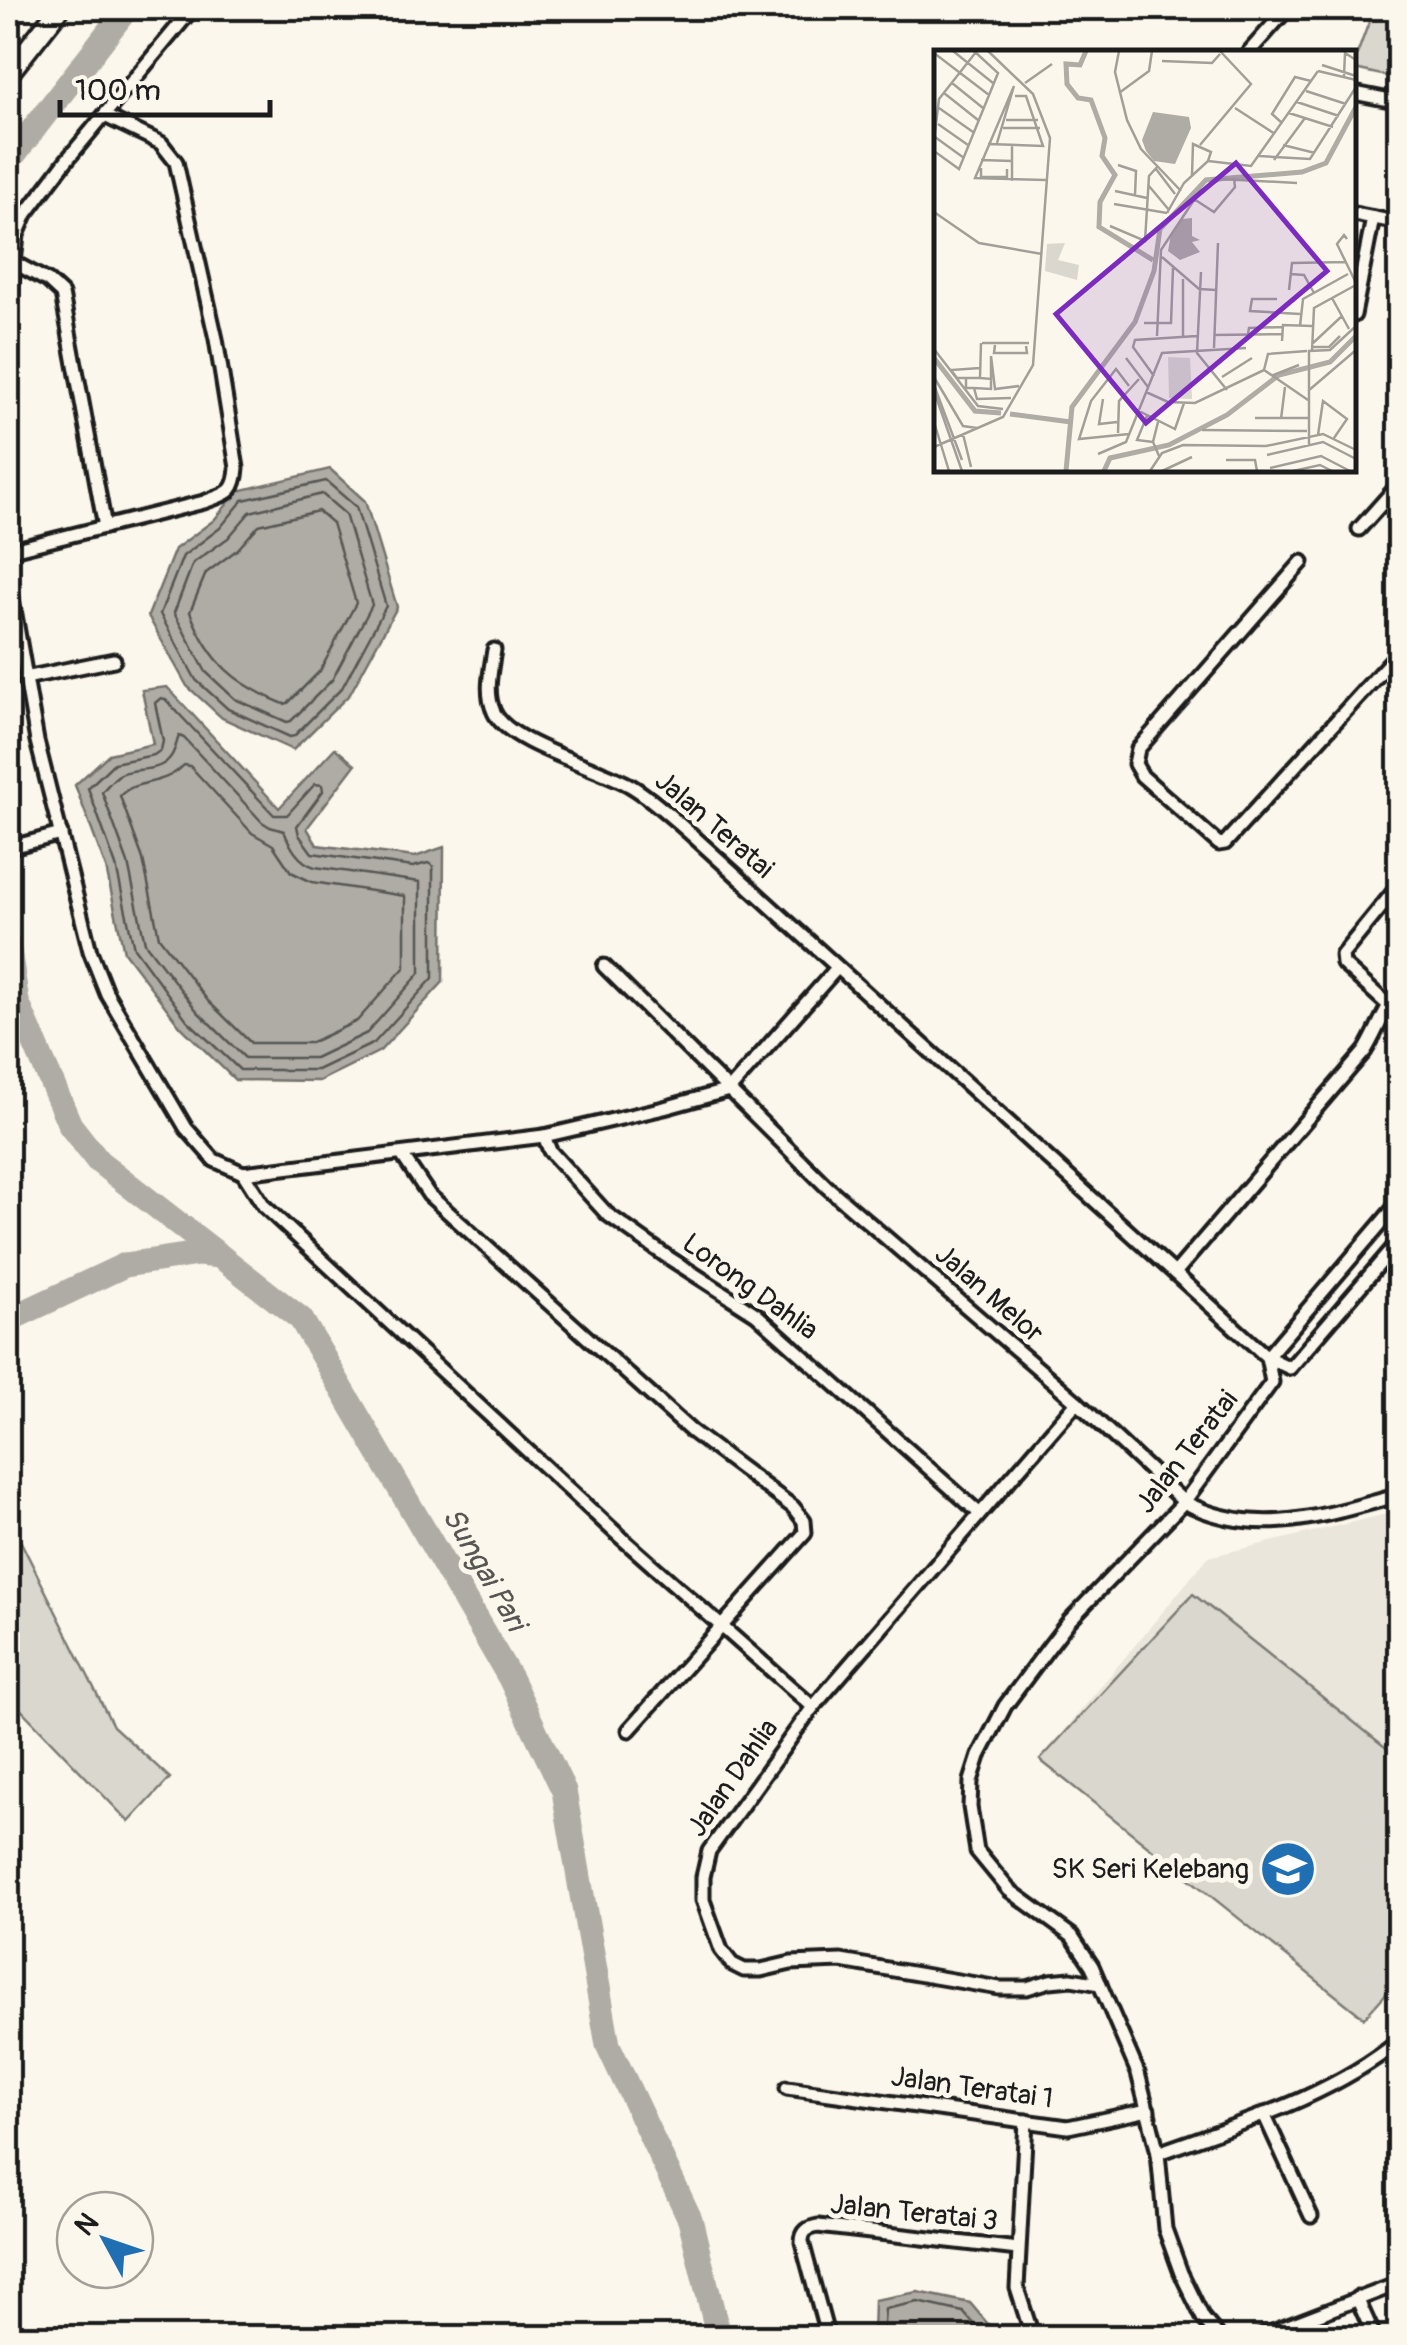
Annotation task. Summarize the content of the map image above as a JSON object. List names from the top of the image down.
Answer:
{
  "streets": {
    "street": [
      "Jalan Teratai",
      "Lorong Dahlia",
      "Jalan Melor",
      "Jalan Dahlia",
      "Jalan Teratai 1",
      "Jalan Teratai 3"
    ]
  },
  "crossings": [
    ["Jalan Teratai", "Jalan Melor"],
    ["Jalan Teratai", "Jalan Dahlia"],
    ["Jalan Teratai", "Jalan Teratai 1"],
    ["Lorong Dahlia", "Jalan Dahlia"],
    ["Jalan Melor", "Jalan Dahlia"]
  ],
  "water": ["Sungai Pari"],
  "places": {
    "school or university": ["SK Seri Kelebang"]
  },
  "scale_bar": "100 m",
  "north": "top left"
}
